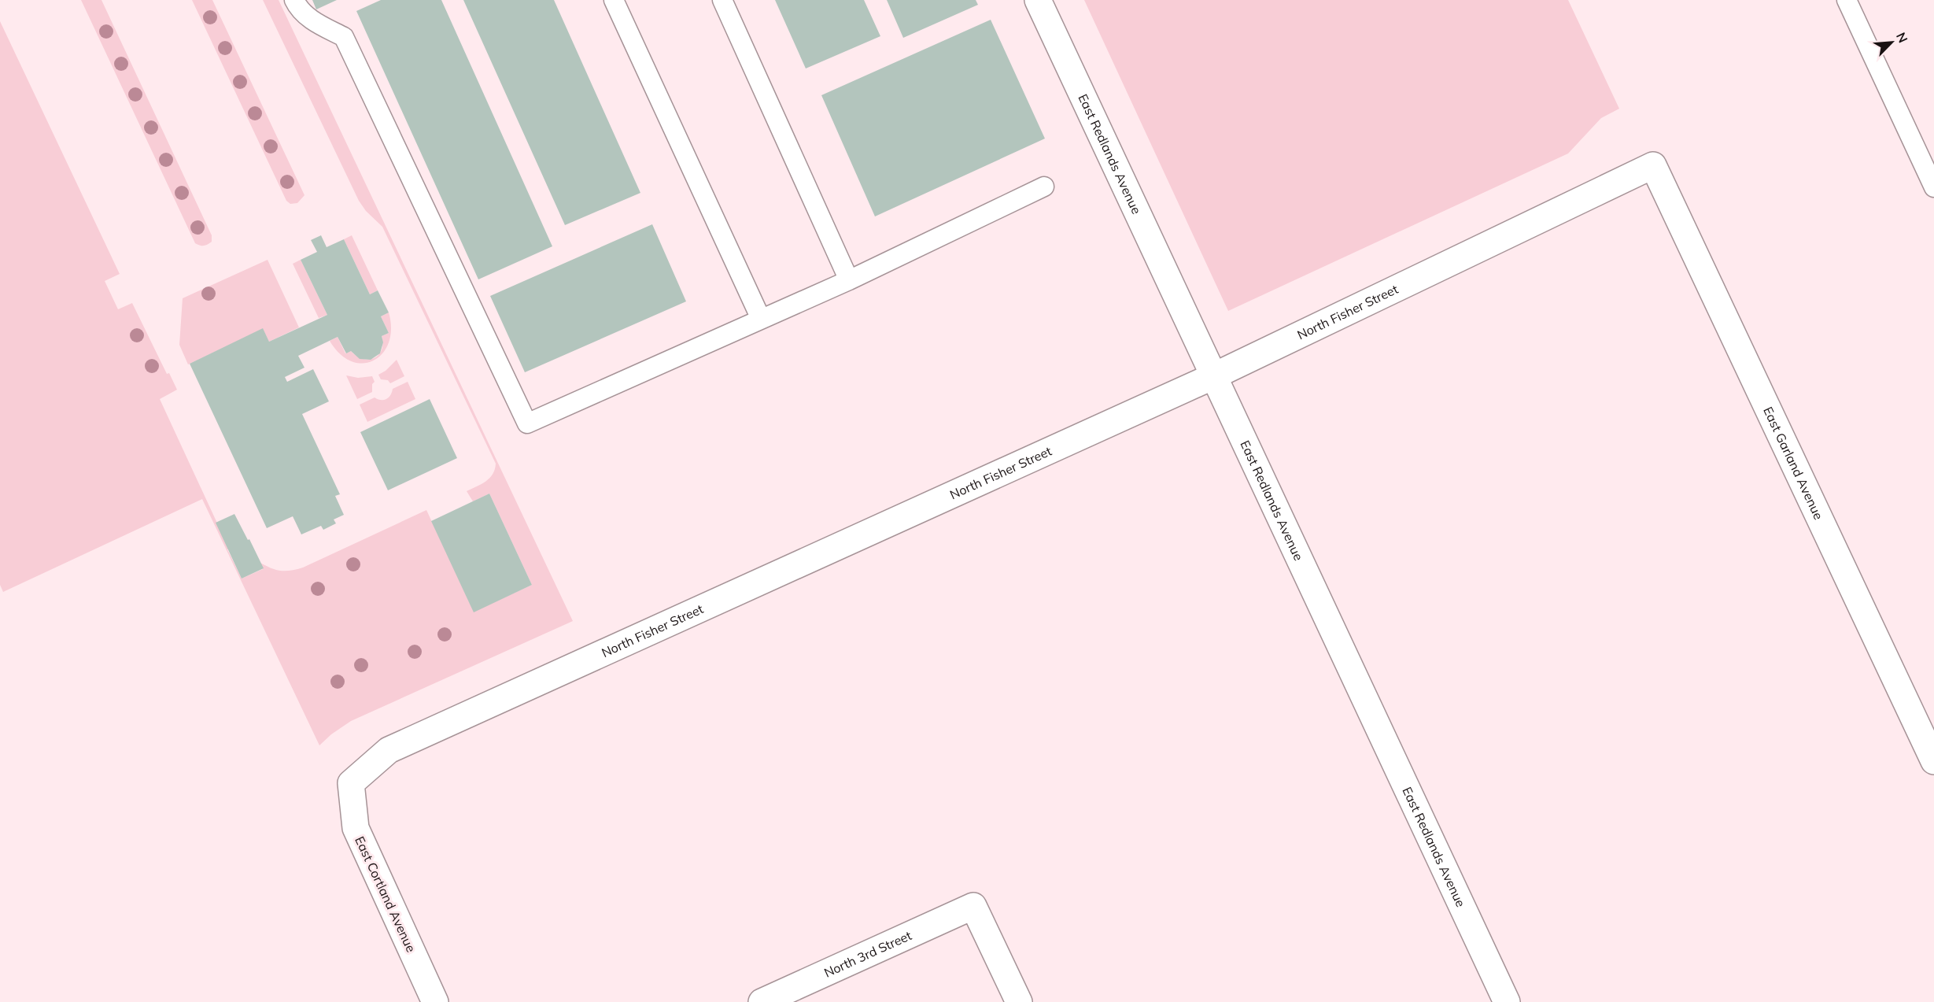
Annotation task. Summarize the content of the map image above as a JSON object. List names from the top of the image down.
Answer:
{
  "streets": {
    "street": [
      "East Redlands Avenue",
      "North Fisher Street",
      "East Garland Avenue",
      "East Cortland Avenue",
      "North 3rd Street"
    ]
  },
  "crossings": [
    ["East Redlands Avenue", "North Fisher Street"],
    ["North Fisher Street", "East Garland Avenue"],
    ["North Fisher Street", "East Cortland Avenue"]
  ],
  "north": "top right"
}
